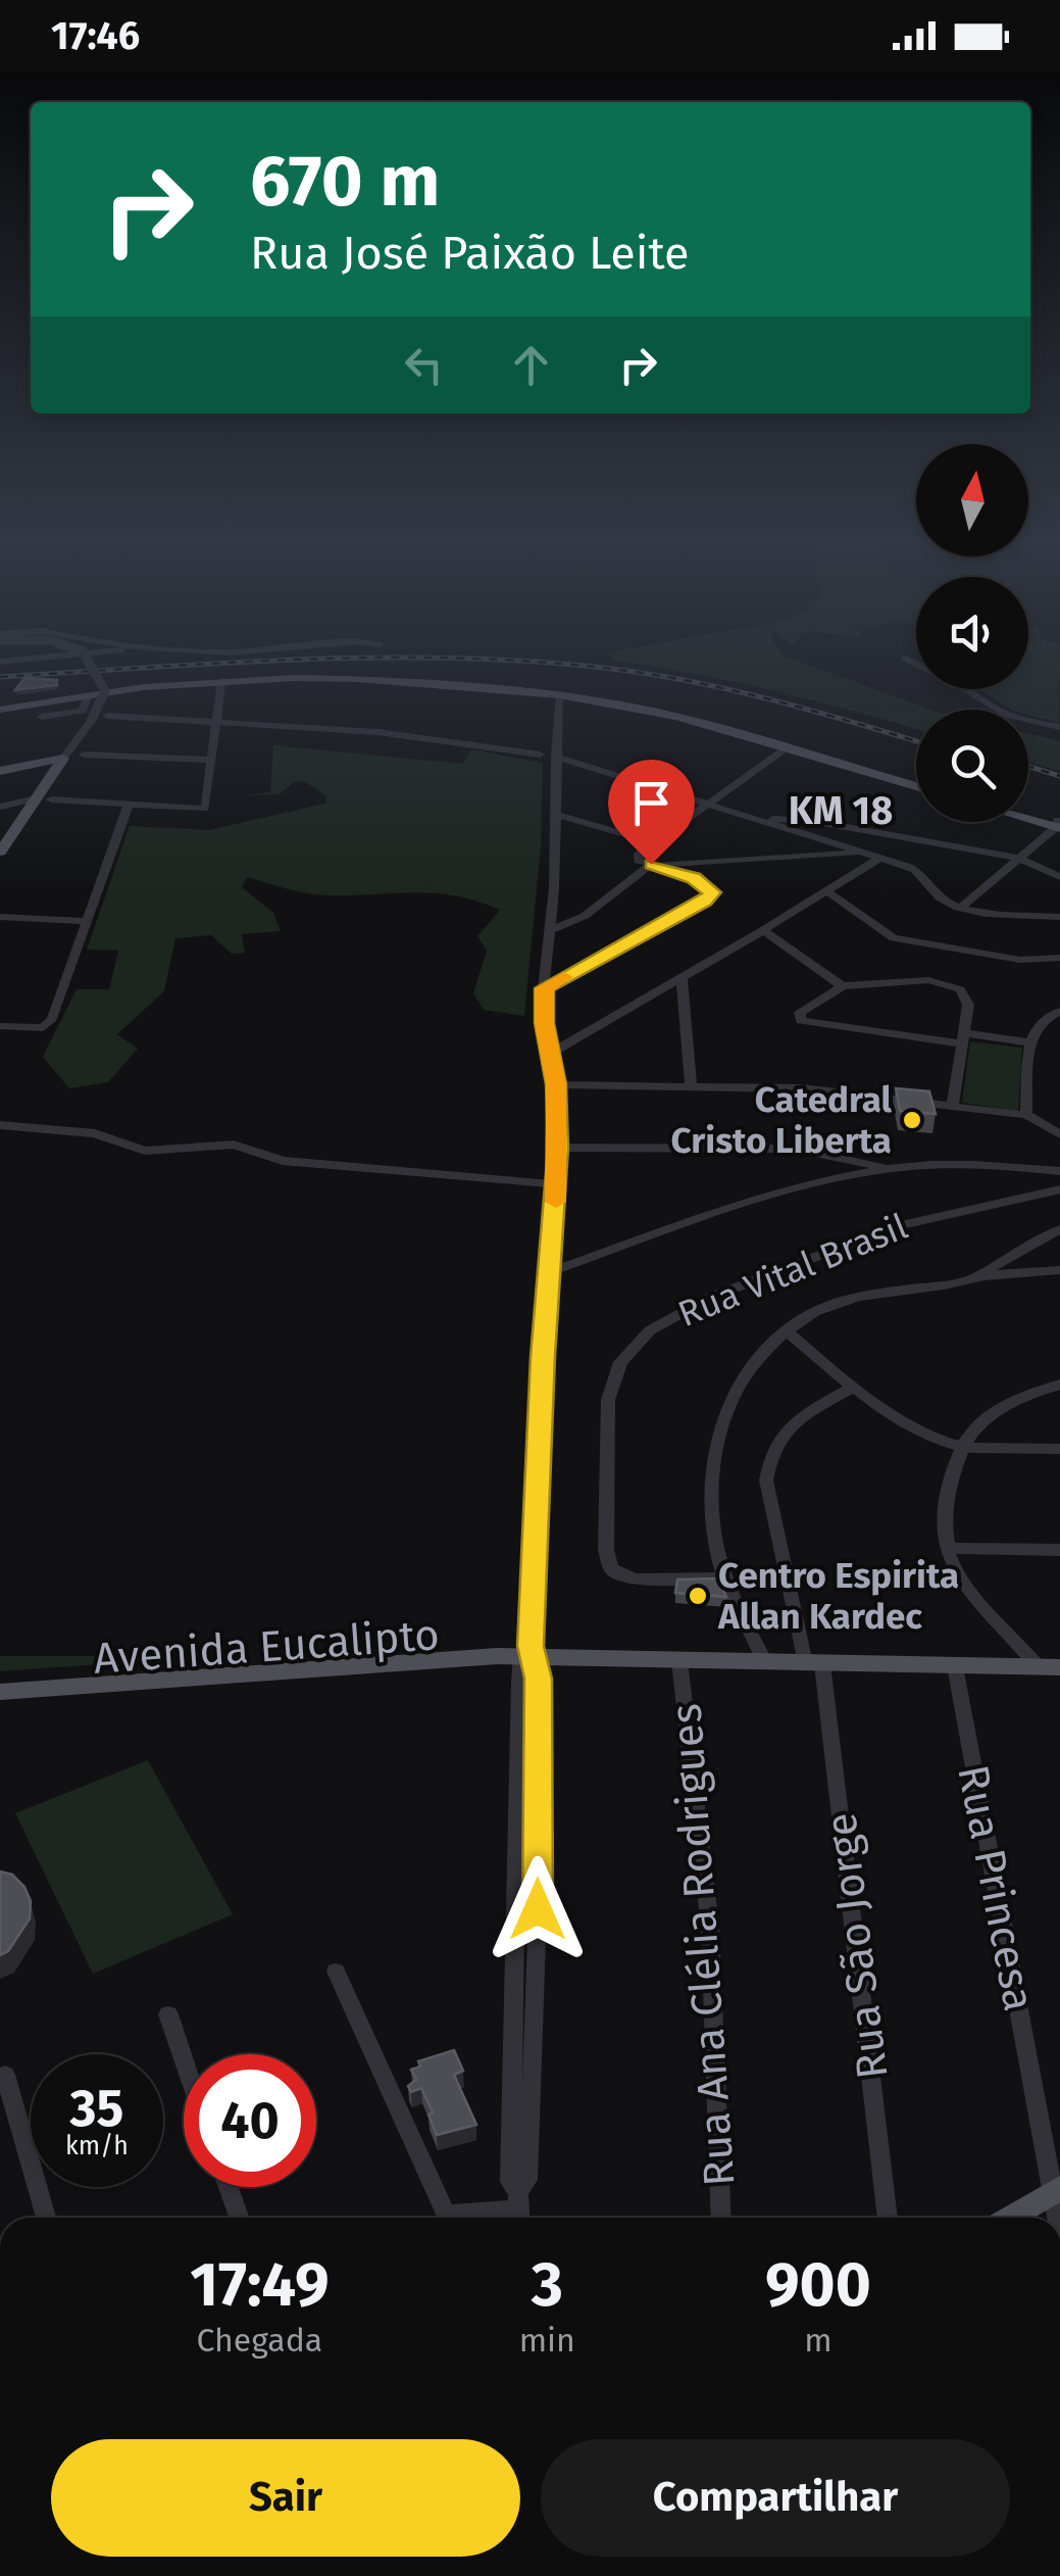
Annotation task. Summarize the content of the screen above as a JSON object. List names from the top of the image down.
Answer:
{
  "streets": {
    "main road": ["Avenida Eucalipto"],
    "street": [
      "Rua Vital Brasil",
      "Rua Princesa",
      "Rua Ana Clélia Rodrigues",
      "Rua São Jorge"
    ]
  },
  "districts": ["KM 18"],
  "places": ["Catedral Cristo Liberta", "Centro Espirita Allan Kardec"],
  "north": "top",
  "page": {
    "status": "17:46",
    "turn": ["670 m", "Rua José Paixão Leite"],
    "speed": "35 km/h",
    "limit": "40",
    "eta": [
      "17:49",
      "Chegada",
      "3",
      "min",
      "900",
      "m"
    ],
    "buttons": ["Sair", "Compartilhar"]
  }
}
